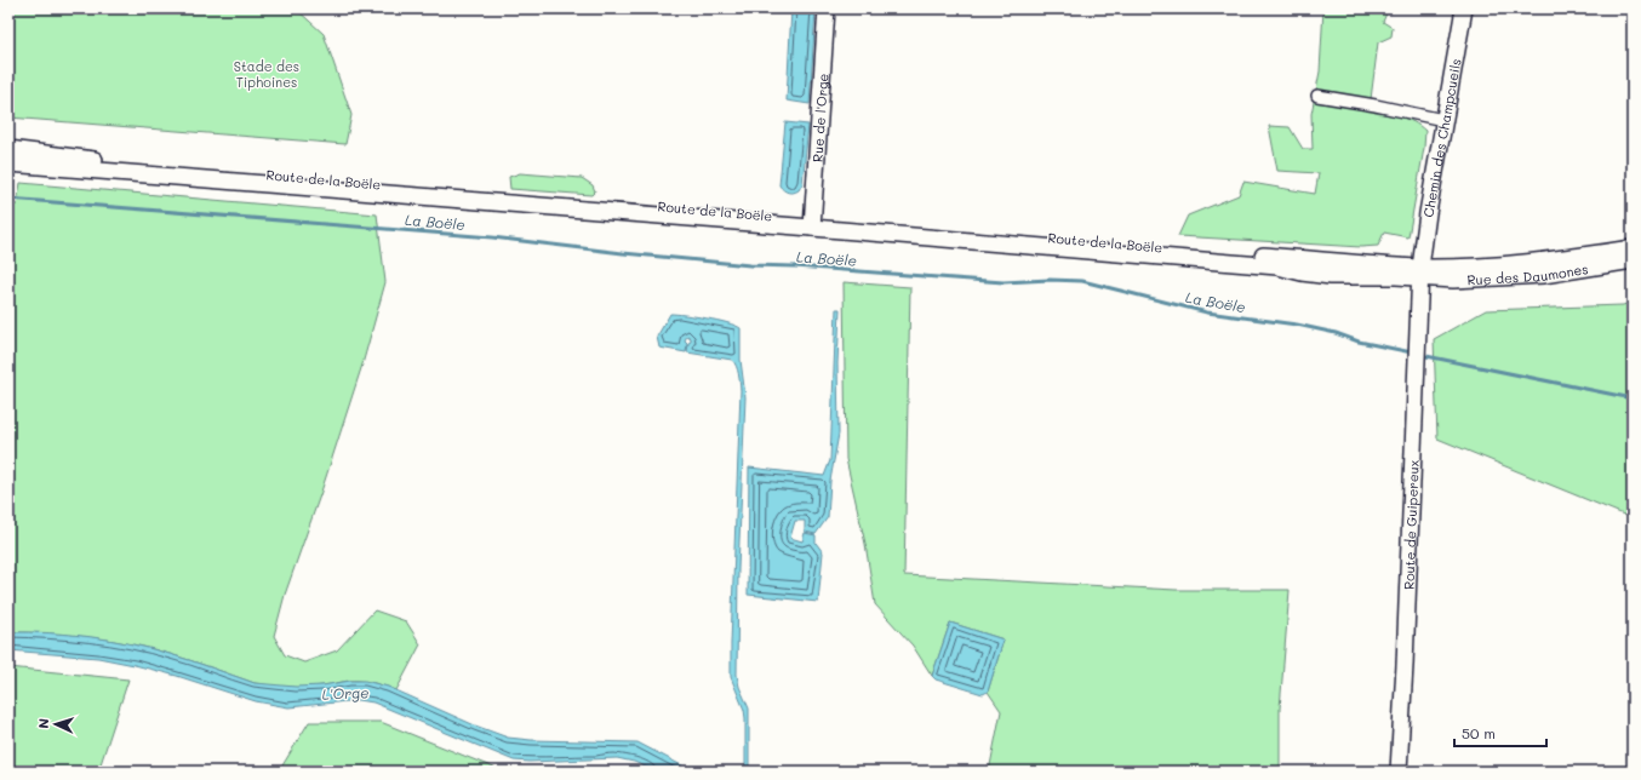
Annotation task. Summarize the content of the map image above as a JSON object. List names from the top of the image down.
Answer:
{
  "streets": {
    "main road": [
      "Rue de l'Orge",
      "Chemin des Champcueils",
      "Route de la Boële",
      "Rue des Daumones",
      "Route de Guipereux"
    ]
  },
  "crossings": [
    ["Rue de l'Orge", "Route de la Boële"],
    ["Chemin des Champcueils", "Route de la Boële"],
    ["Chemin des Champcueils", "Rue des Daumones"],
    ["Chemin des Champcueils", "Route de Guipereux"],
    ["Route de la Boële", "Rue des Daumones"],
    ["Route de la Boële", "Route de Guipereux"],
    ["Rue des Daumones", "Route de Guipereux"]
  ],
  "water": ["La Boële", "L'Orge"],
  "parks": ["Stade des Tiphoines"],
  "scale_bar": "50 m",
  "north": "left"
}
